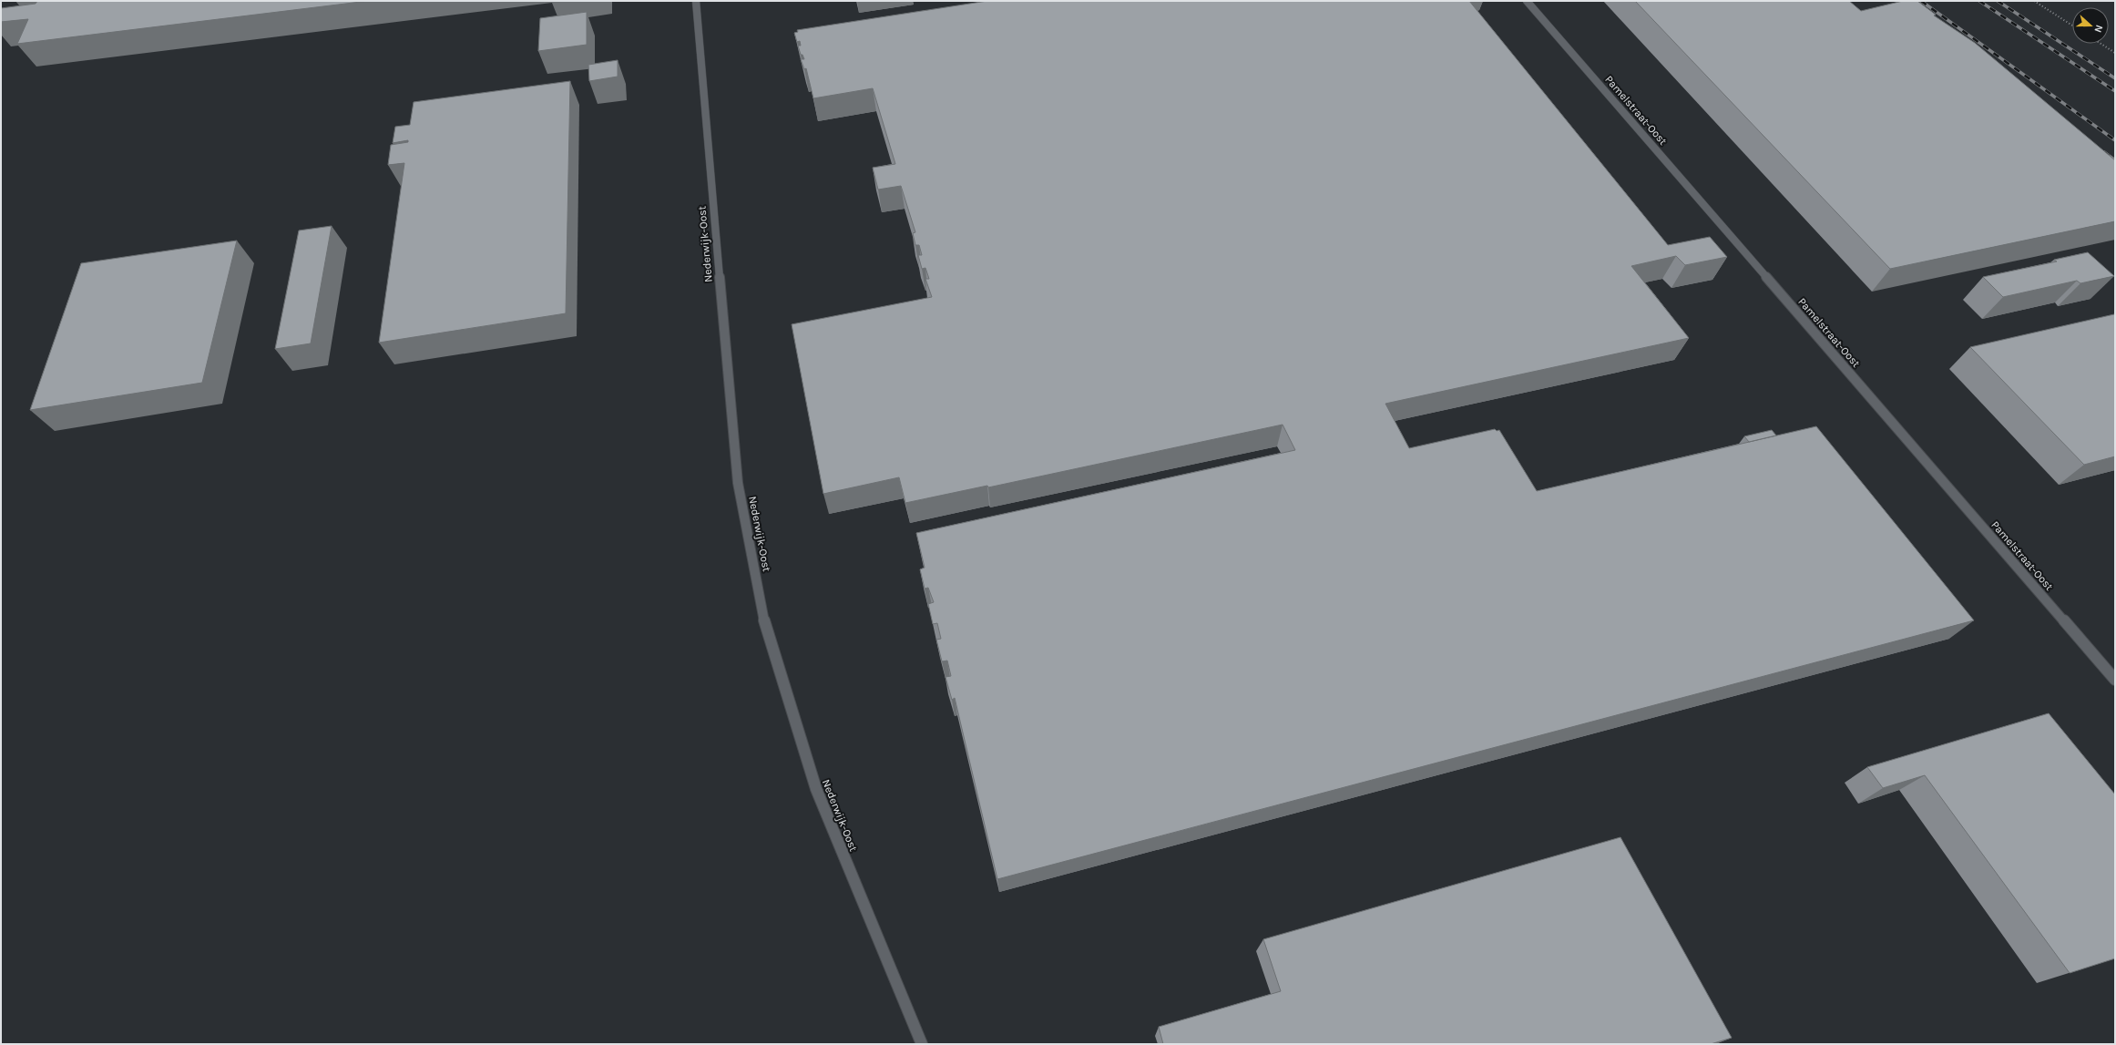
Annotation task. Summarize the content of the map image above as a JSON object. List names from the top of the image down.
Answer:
{
  "streets": {
    "street": ["Pamelstraat-Oost", "Nederwijk-Oost"]
  },
  "north": "right"
}
